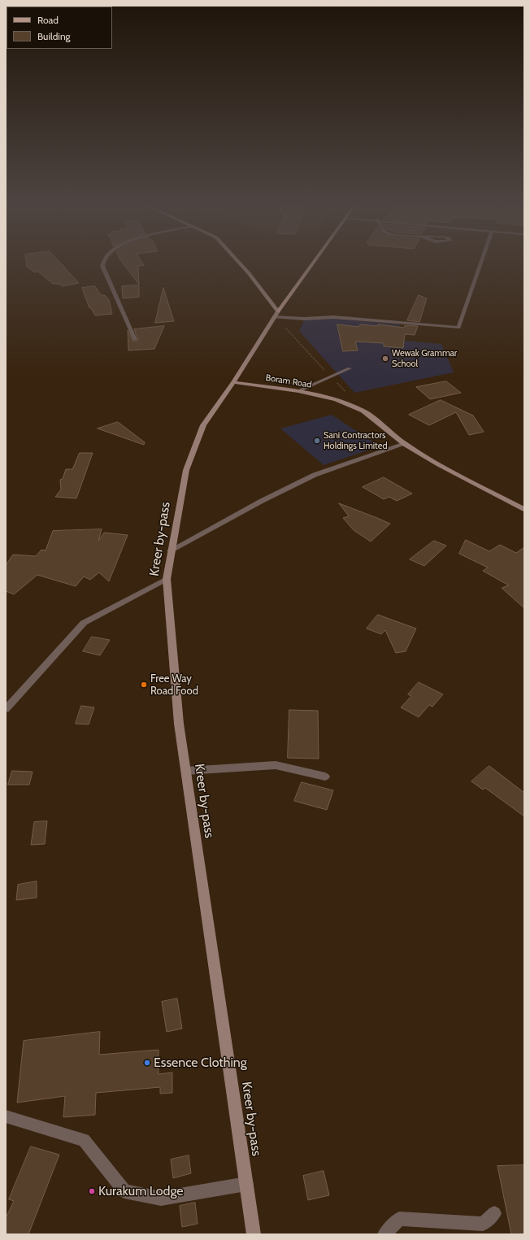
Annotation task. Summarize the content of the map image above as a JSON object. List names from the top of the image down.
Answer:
{
  "streets": {
    "main road": ["Boram Road", "Kreer by-pass"]
  },
  "crossings": [
    ["Boram Road", "Kreer by-pass"]
  ],
  "places": [
    "Wewak Grammar School",
    "Sani Contractors Holdings Limited",
    "Free Way Road Food",
    "Essence Clothing",
    "Kurakum Lodge"
  ],
  "legend": ["Road", "Building"]
}
